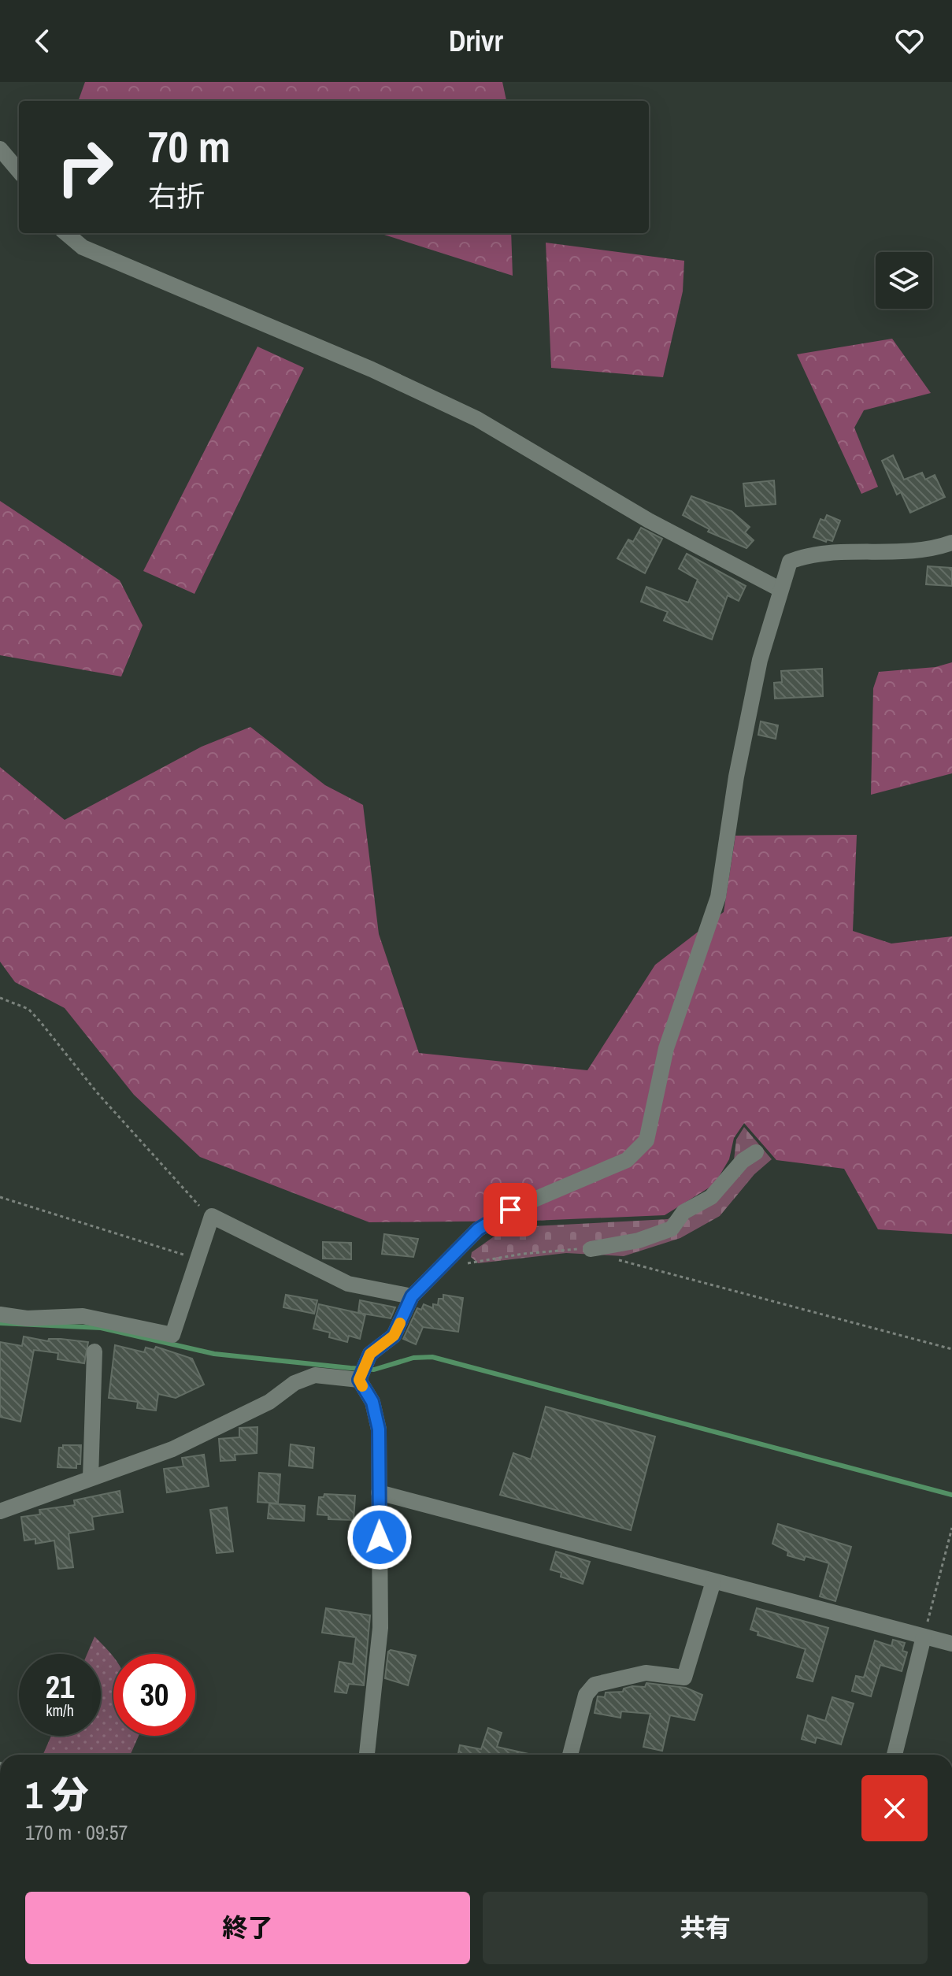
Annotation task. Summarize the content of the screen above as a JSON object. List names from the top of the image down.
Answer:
{
  "page": {
    "header": "Drivr",
    "turn": ["70 m", "右折"],
    "speed": "21 km/h",
    "limit": "30",
    "heading": ["1 分", "170 m · 09:57"],
    "buttons": ["終了", "共有"]
  }
}
